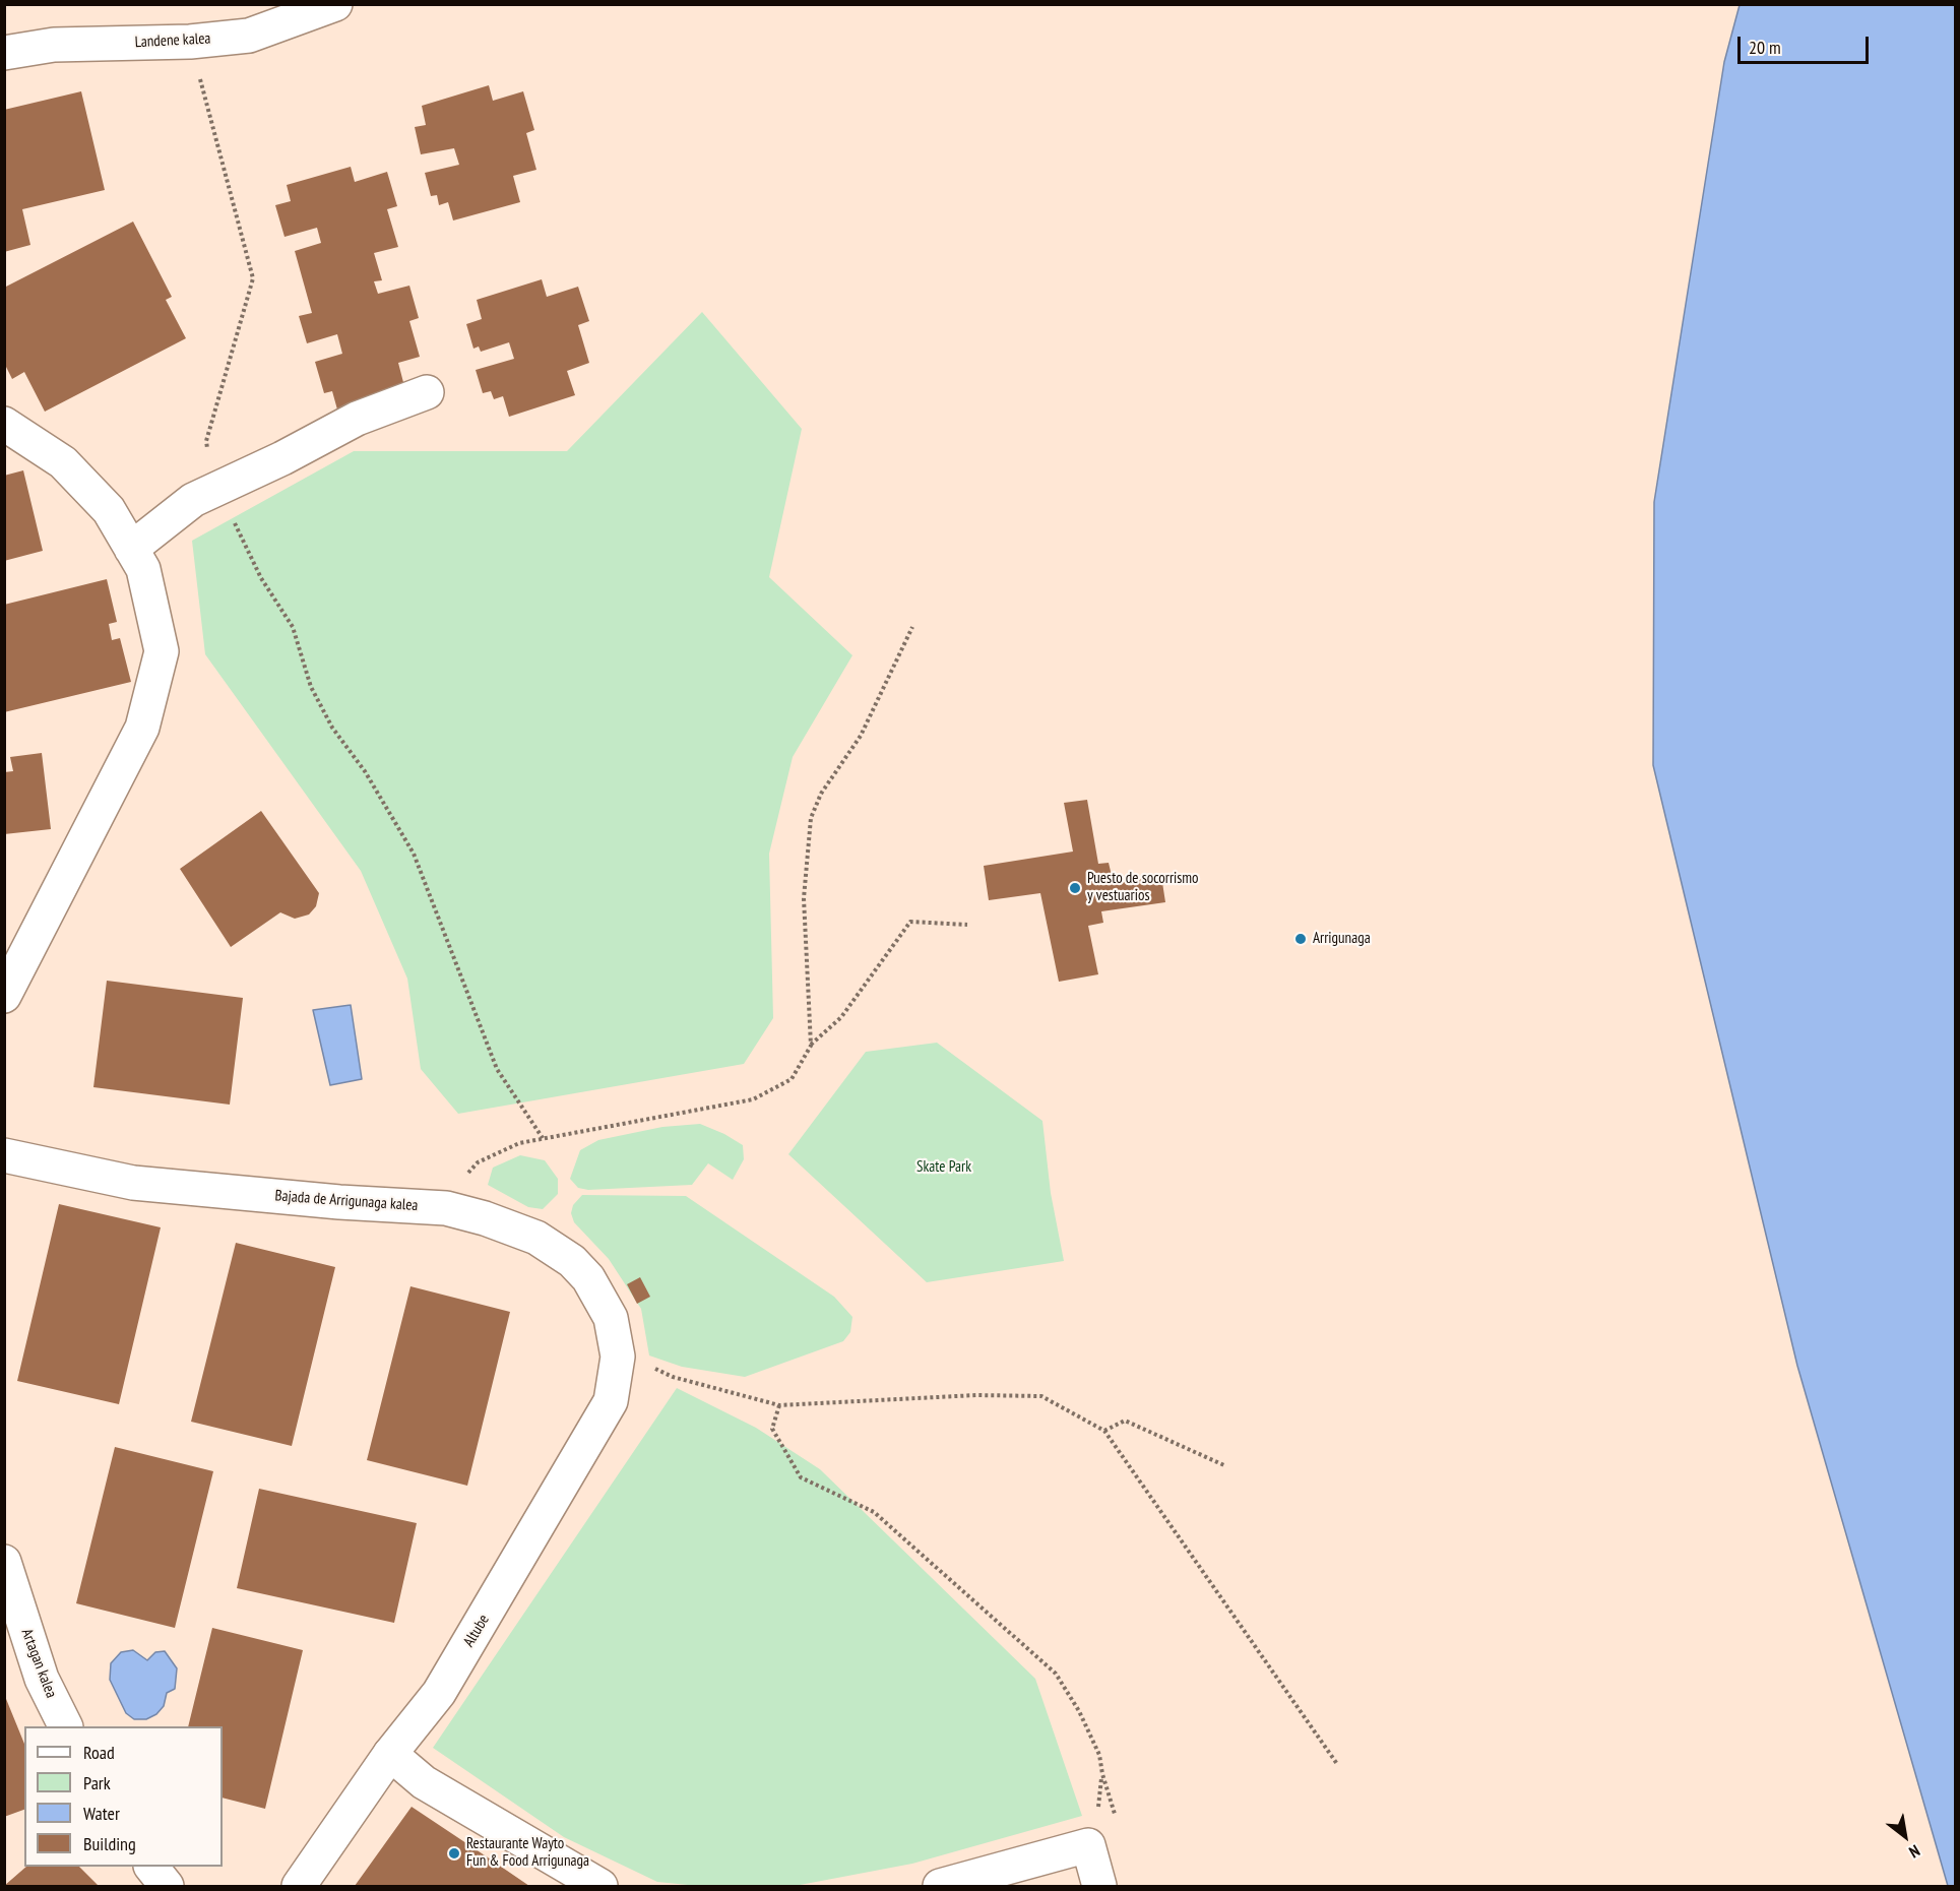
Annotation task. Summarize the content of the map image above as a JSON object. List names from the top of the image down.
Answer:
{
  "streets": {
    "street": [
      "Landene kalea",
      "Bajada de Arrigunaga kalea",
      "Altube",
      "Artagan kalea"
    ]
  },
  "crossings": [
    ["Bajada de Arrigunaga kalea", "Altube"]
  ],
  "parks": ["Skate Park"],
  "places": ["Puesto de socorrismo y vestuarios", "Arrigunaga", "Restaurante Wayto Fun & Food Arrigunaga"],
  "legend": [
    "Road",
    "Park",
    "Water",
    "Building"
  ],
  "scale_bar": "20 m",
  "north": "bottom right"
}
